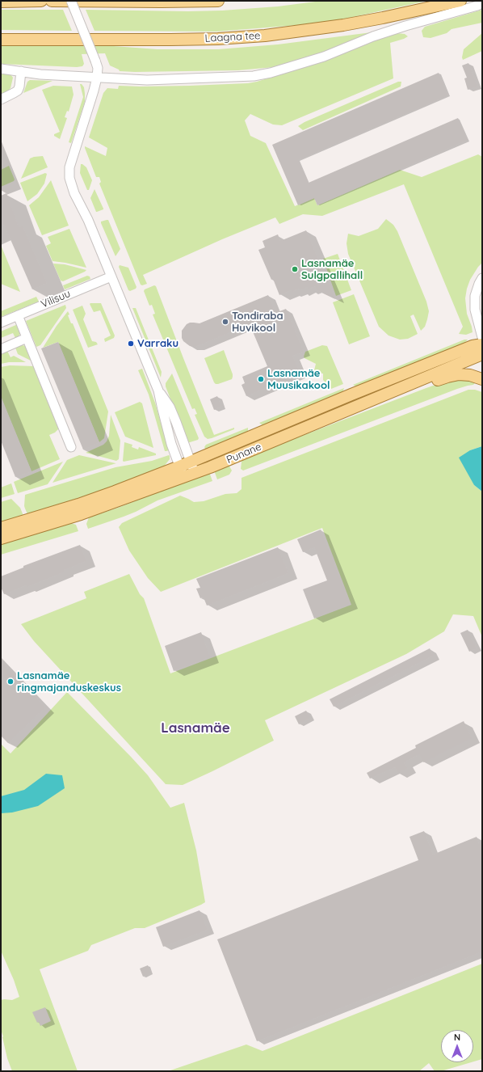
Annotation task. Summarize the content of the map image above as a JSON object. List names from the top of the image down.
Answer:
{
  "streets": {
    "main road": ["Laagna tee", "Punane"],
    "street": ["Vilisuu"]
  },
  "districts": ["Lasnamäe"],
  "places": [
    "Lasnamäe Sulgpallihall",
    "Tondiraba Huvikool",
    "Varraku",
    "Lasnamäe Muusikakool",
    "Lasnamäe ringmajanduskeskus"
  ],
  "north": "top"
}
